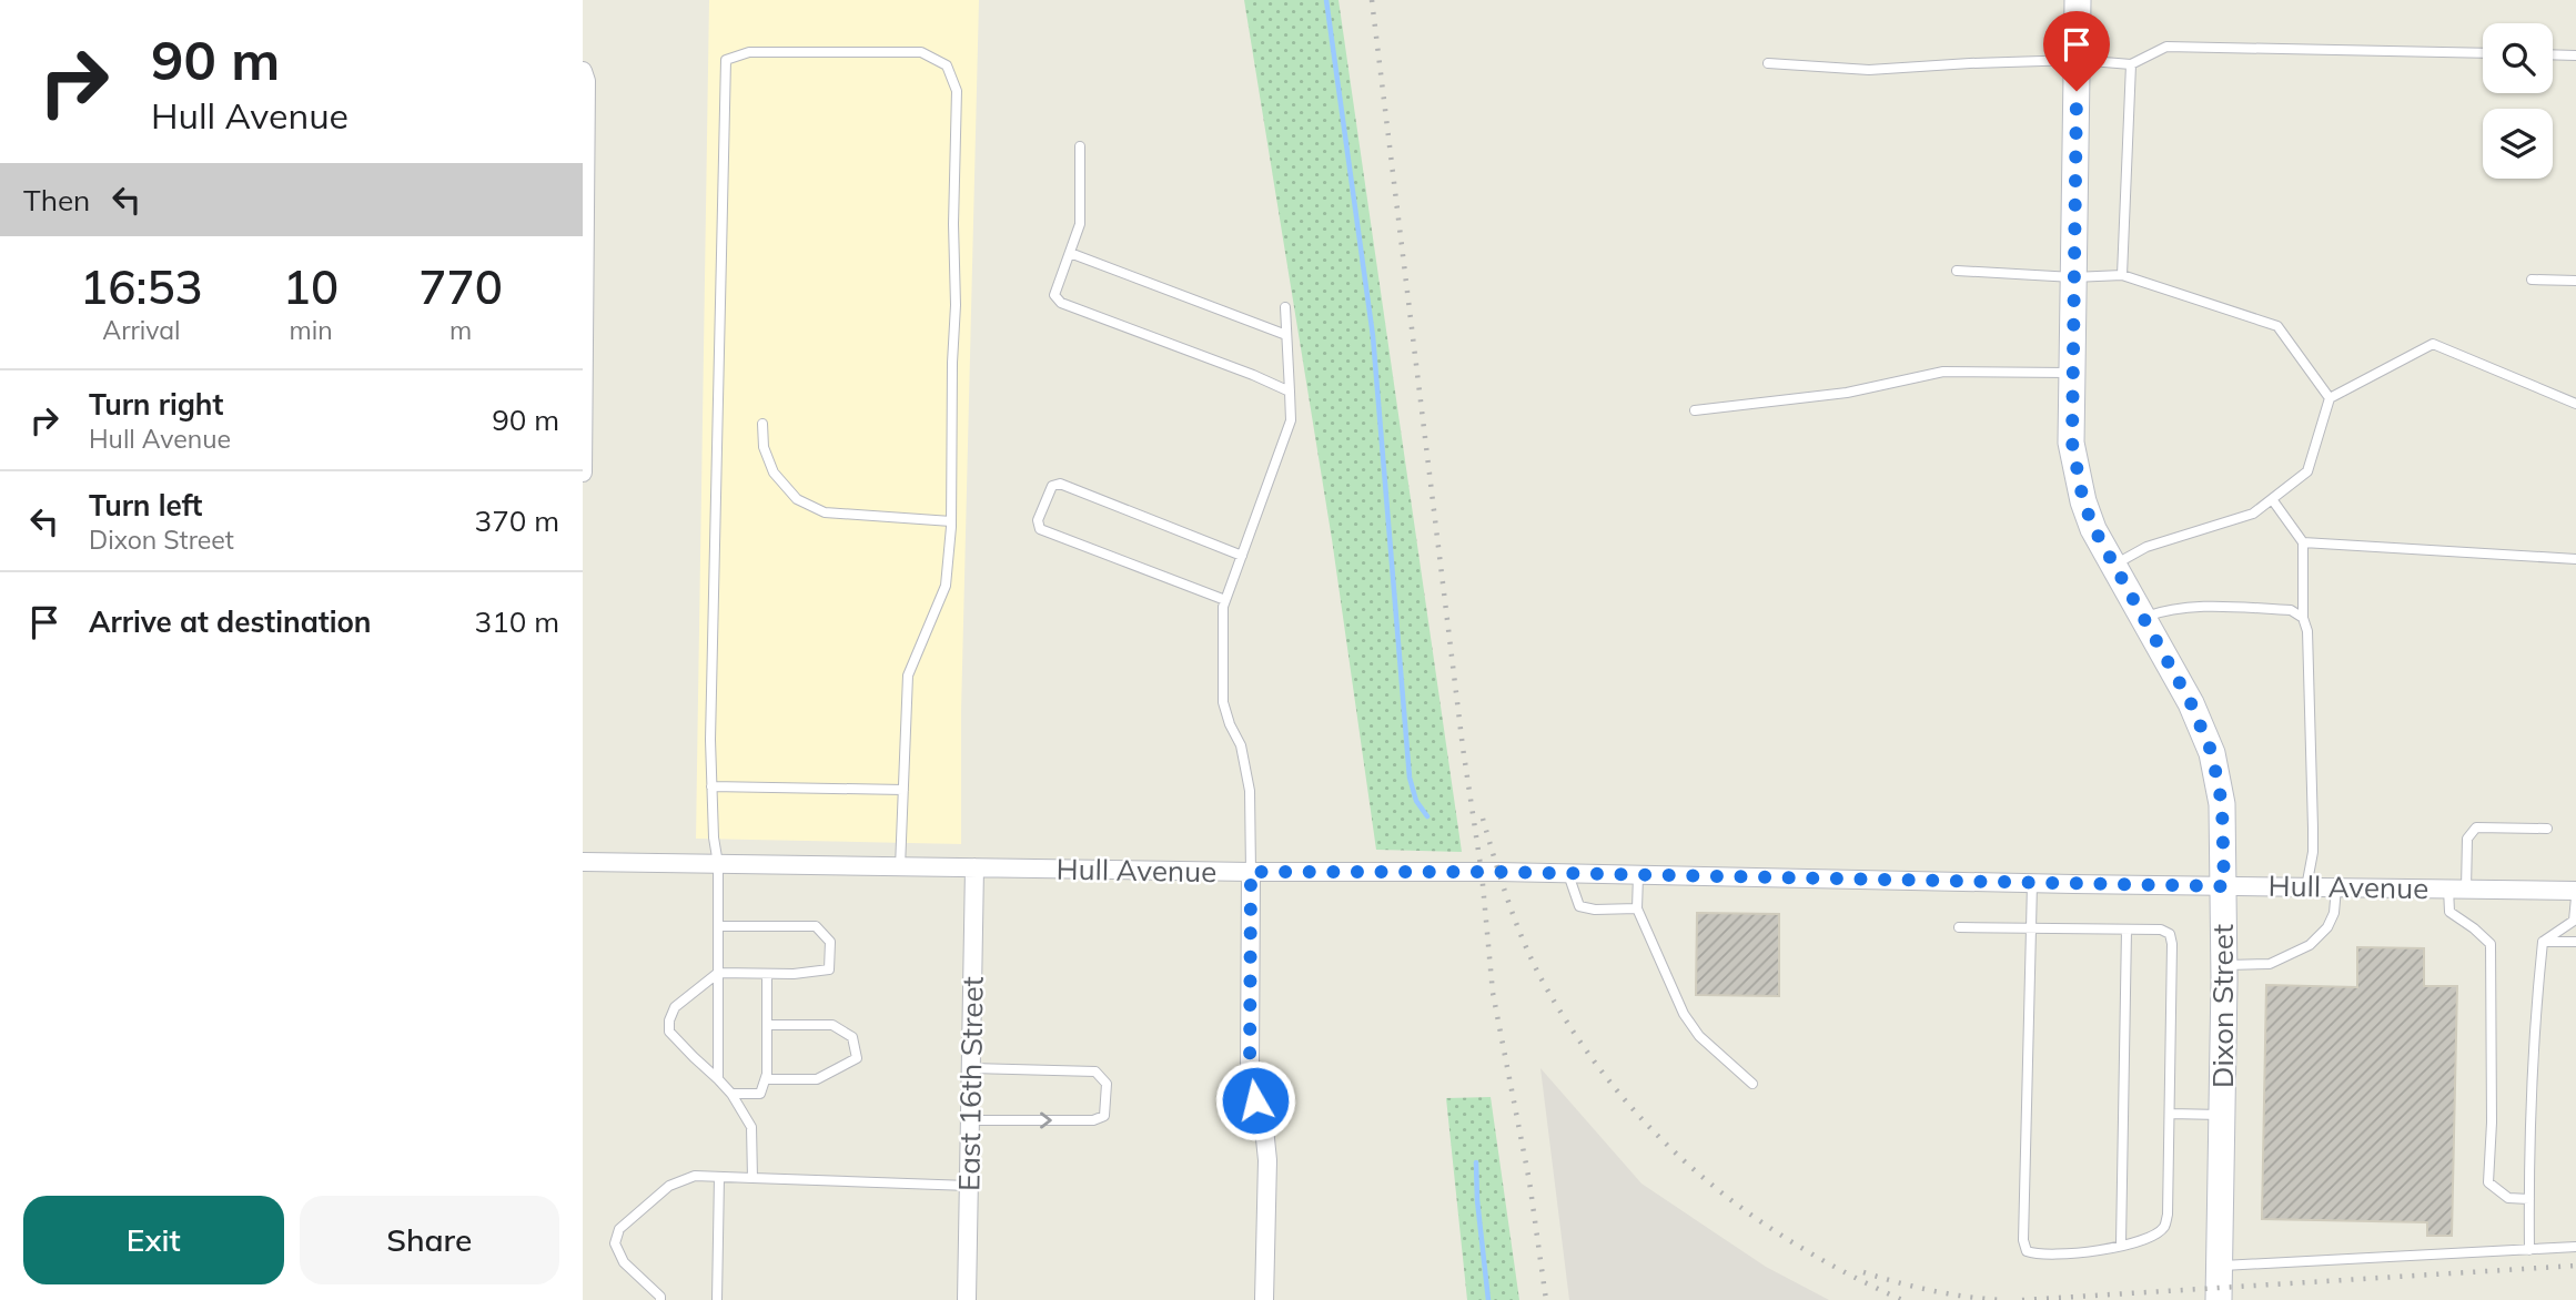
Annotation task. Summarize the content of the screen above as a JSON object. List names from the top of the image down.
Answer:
{
  "streets": {
    "street": ["Hull Avenue", "Dixon Street", "East 16th Street"]
  },
  "crossings": [
    ["Hull Avenue", "Dixon Street"],
    ["Hull Avenue", "East 16th Street"]
  ],
  "page": {
    "turn": ["90 m", "Hull Avenue"],
    "then": "Then",
    "eta": [
      "16:53",
      "Arrival",
      "10",
      "min",
      "770",
      "m"
    ],
    "list": [
      {
        "name": "Turn right",
        "note": "Hull Avenue",
        "value": "90 m"
      },
      {
        "name": "Turn left",
        "note": "Dixon Street",
        "value": "370 m"
      },
      {
        "name": "Arrive at destination",
        "value": "310 m"
      }
    ],
    "buttons": ["Exit", "Share"]
  }
}
